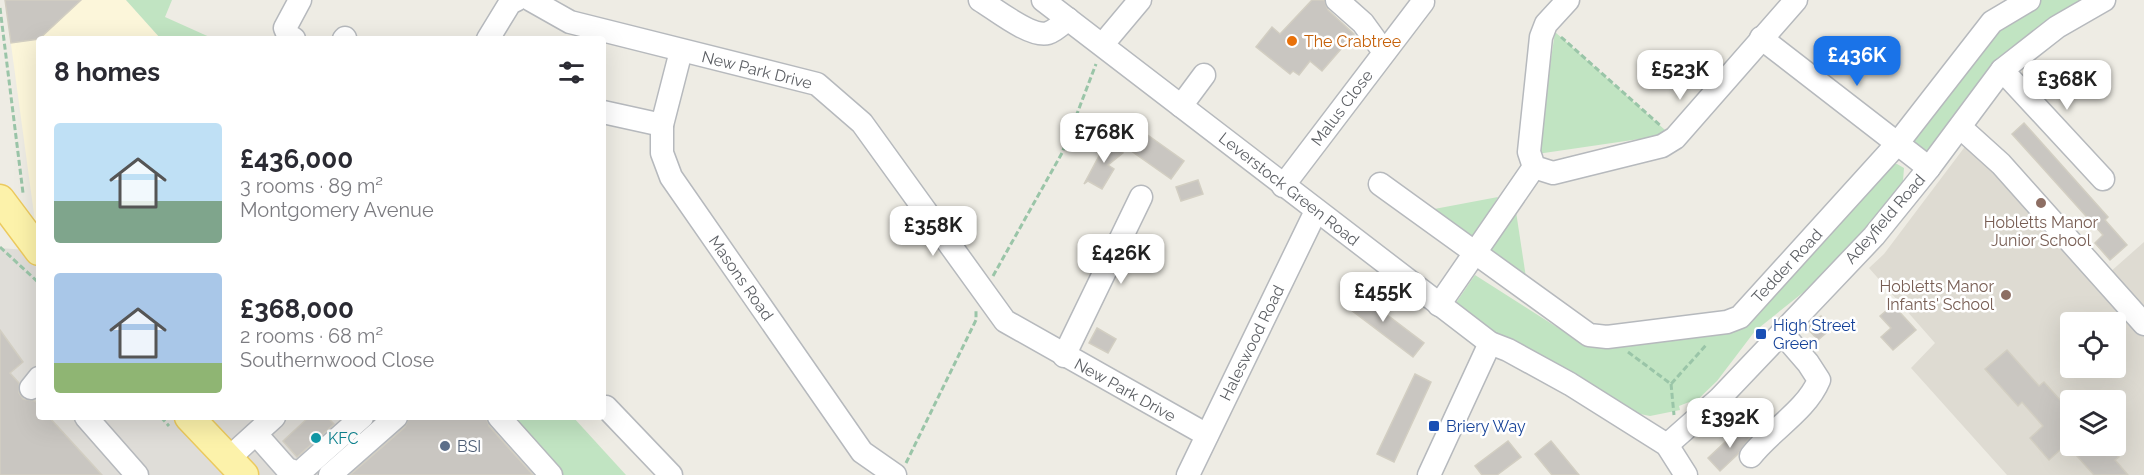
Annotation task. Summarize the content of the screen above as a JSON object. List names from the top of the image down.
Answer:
{
  "streets": {
    "street": [
      "New Park Drive",
      "Malus Close",
      "Leverstock Green Road",
      "Adeyfield Road",
      "Tedder Road",
      "Masons Road",
      "Haleswood Road"
    ]
  },
  "crossings": [
    ["New Park Drive", "Masons Road"],
    ["New Park Drive", "Haleswood Road"],
    ["Malus Close", "Leverstock Green Road"],
    ["Leverstock Green Road", "Adeyfield Road"],
    ["Leverstock Green Road", "Haleswood Road"]
  ],
  "places": {
    "other": [
      "The Crabtree",
      "Hobletts Manor Junior School",
      "Hobletts Manor Infants' School",
      "KFC",
      "BSI"
    ],
    "transit": ["High Street Green", "Briery Way"]
  },
  "page": {
    "price": [
      "£436K",
      "£523K",
      "£368K",
      "£768K",
      "£358K",
      "£426K",
      "£455K",
      "£392K"
    ],
    "heading": "8 homes",
    "list": [
      {
        "name": "£436,000",
        "note": "3 rooms · 89 m² · Montgomery Avenue"
      },
      {
        "name": "£368,000",
        "note": "2 rooms · 68 m² · Southernwood Close"
      }
    ]
  }
}
